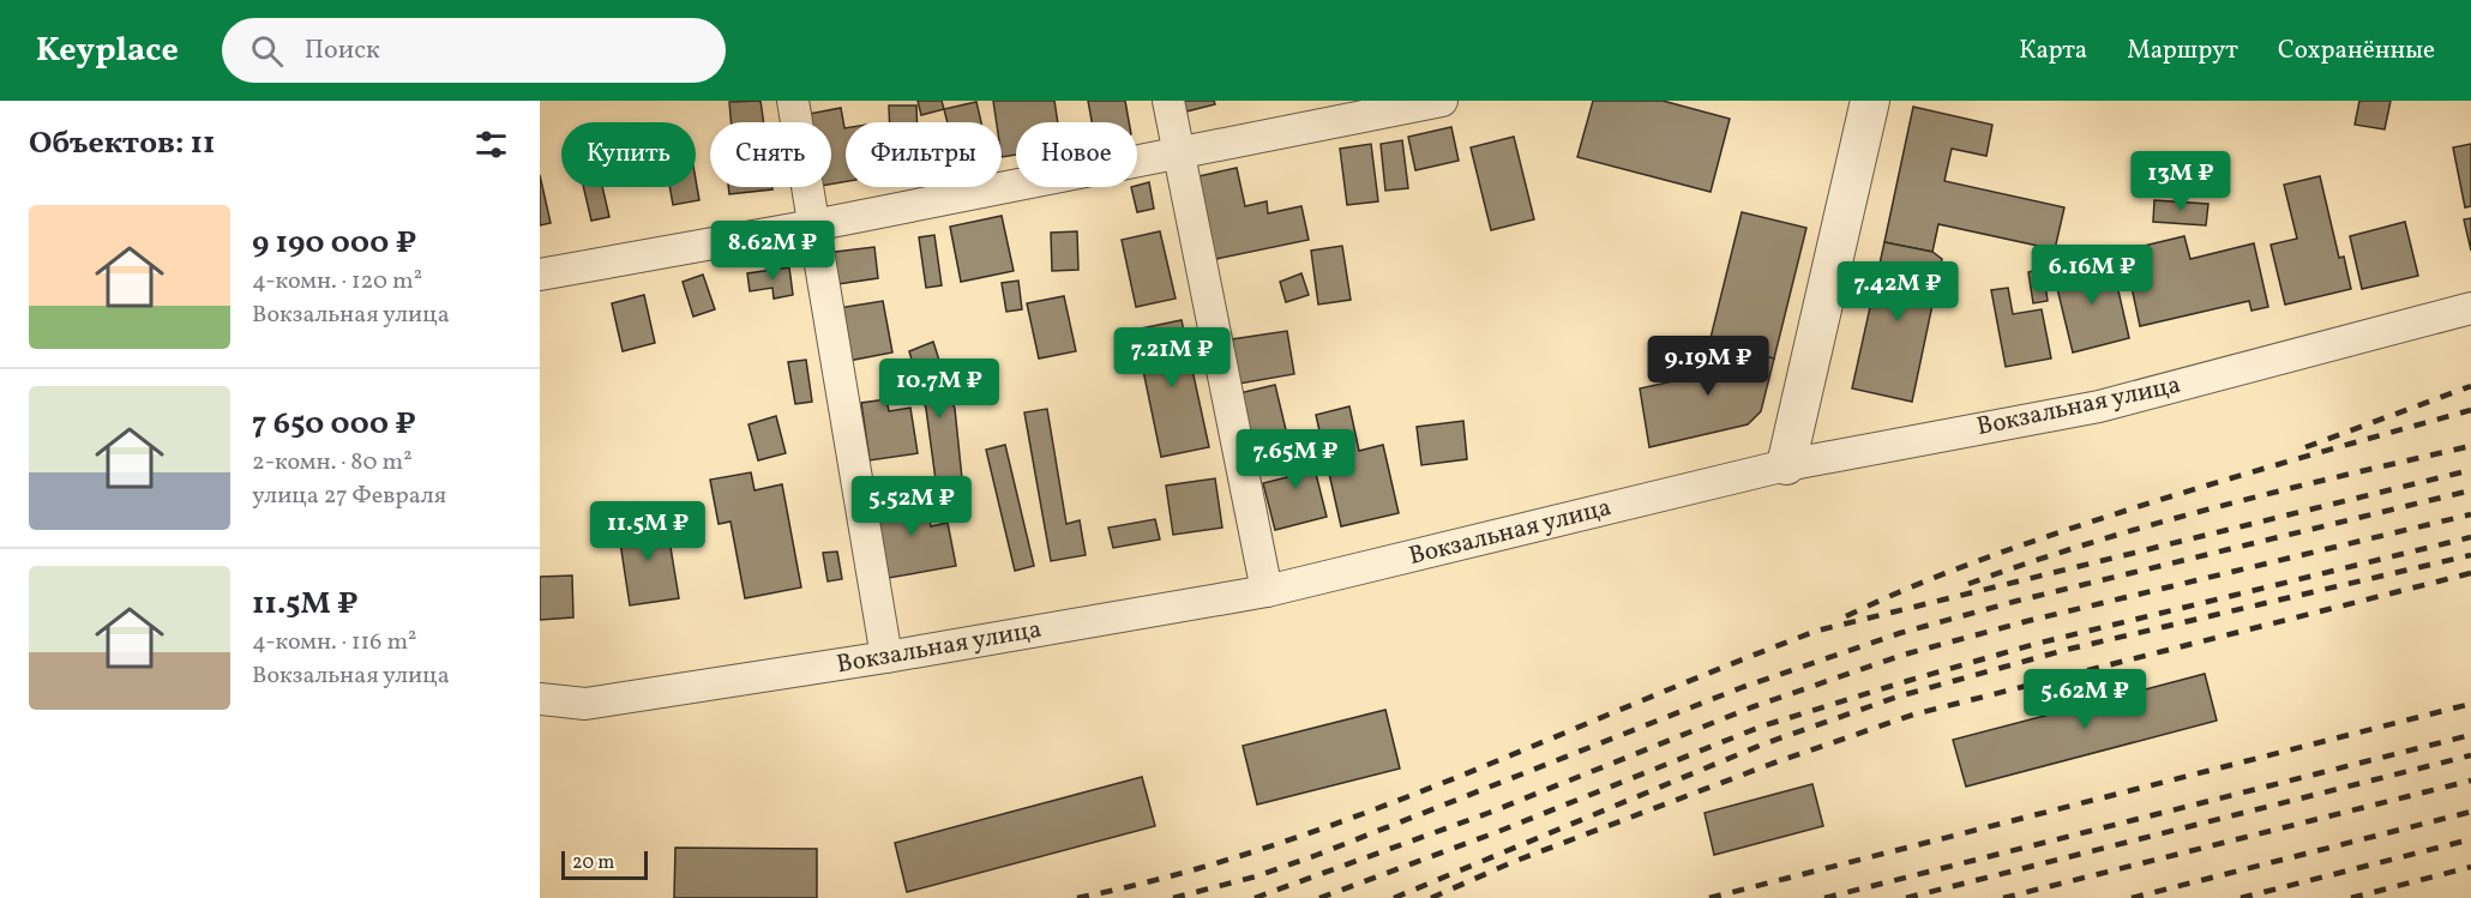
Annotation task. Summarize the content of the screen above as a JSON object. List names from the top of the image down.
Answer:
{
  "streets": {
    "street": ["Вокзальная улица"]
  },
  "scale_bar": "20 m",
  "page": {
    "header": "Keyplace",
    "search": "Поиск",
    "nav": ["Карта", "Маршрут", "Сохранённые"],
    "heading": "Объектов: 11",
    "chip": [
      "Купить",
      "Снять",
      "Фильтры",
      "Новое"
    ],
    "price": [
      "13M ₽",
      "8.62M ₽",
      "6.16M ₽",
      "7.42M ₽",
      "7.21M ₽",
      "9.19M ₽",
      "10.7M ₽",
      "7.65M ₽",
      "5.52M ₽",
      "11.5M ₽",
      "5.62M ₽"
    ],
    "list": [
      {
        "name": "9 190 000 ₽",
        "note": "4-комн. · 120 m² · Вокзальная улица"
      },
      {
        "name": "7 650 000 ₽",
        "note": "2-комн. · 80 m² · улица 27 Февраля"
      },
      {
        "name": "11.5M ₽",
        "note": "4-комн. · 116 m² · Вокзальная улица"
      }
    ],
    "scale": "20 m"
  }
}
